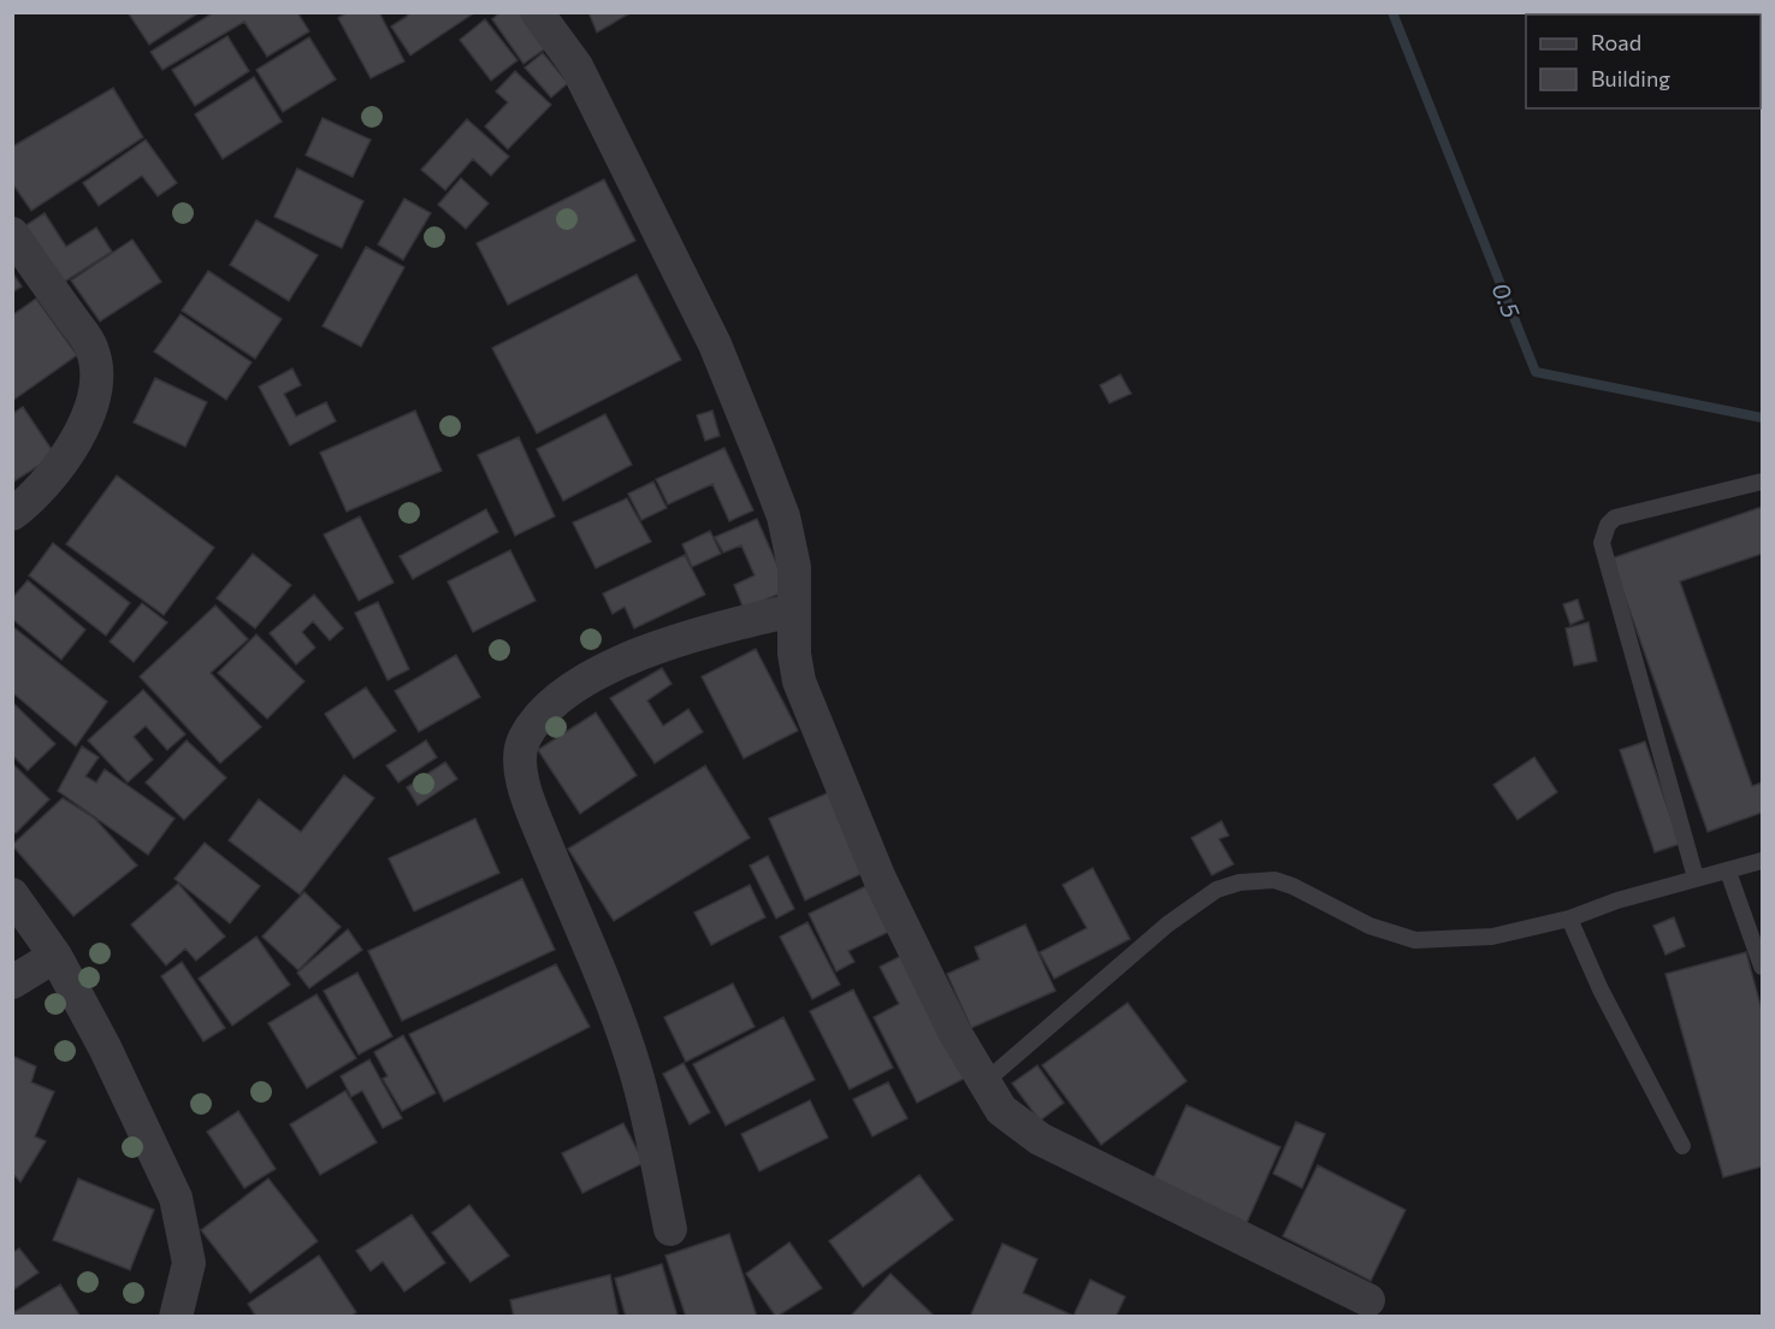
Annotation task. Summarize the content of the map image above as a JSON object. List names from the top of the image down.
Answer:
{
  "water": ["0.5"],
  "legend": ["Road", "Building"]
}
